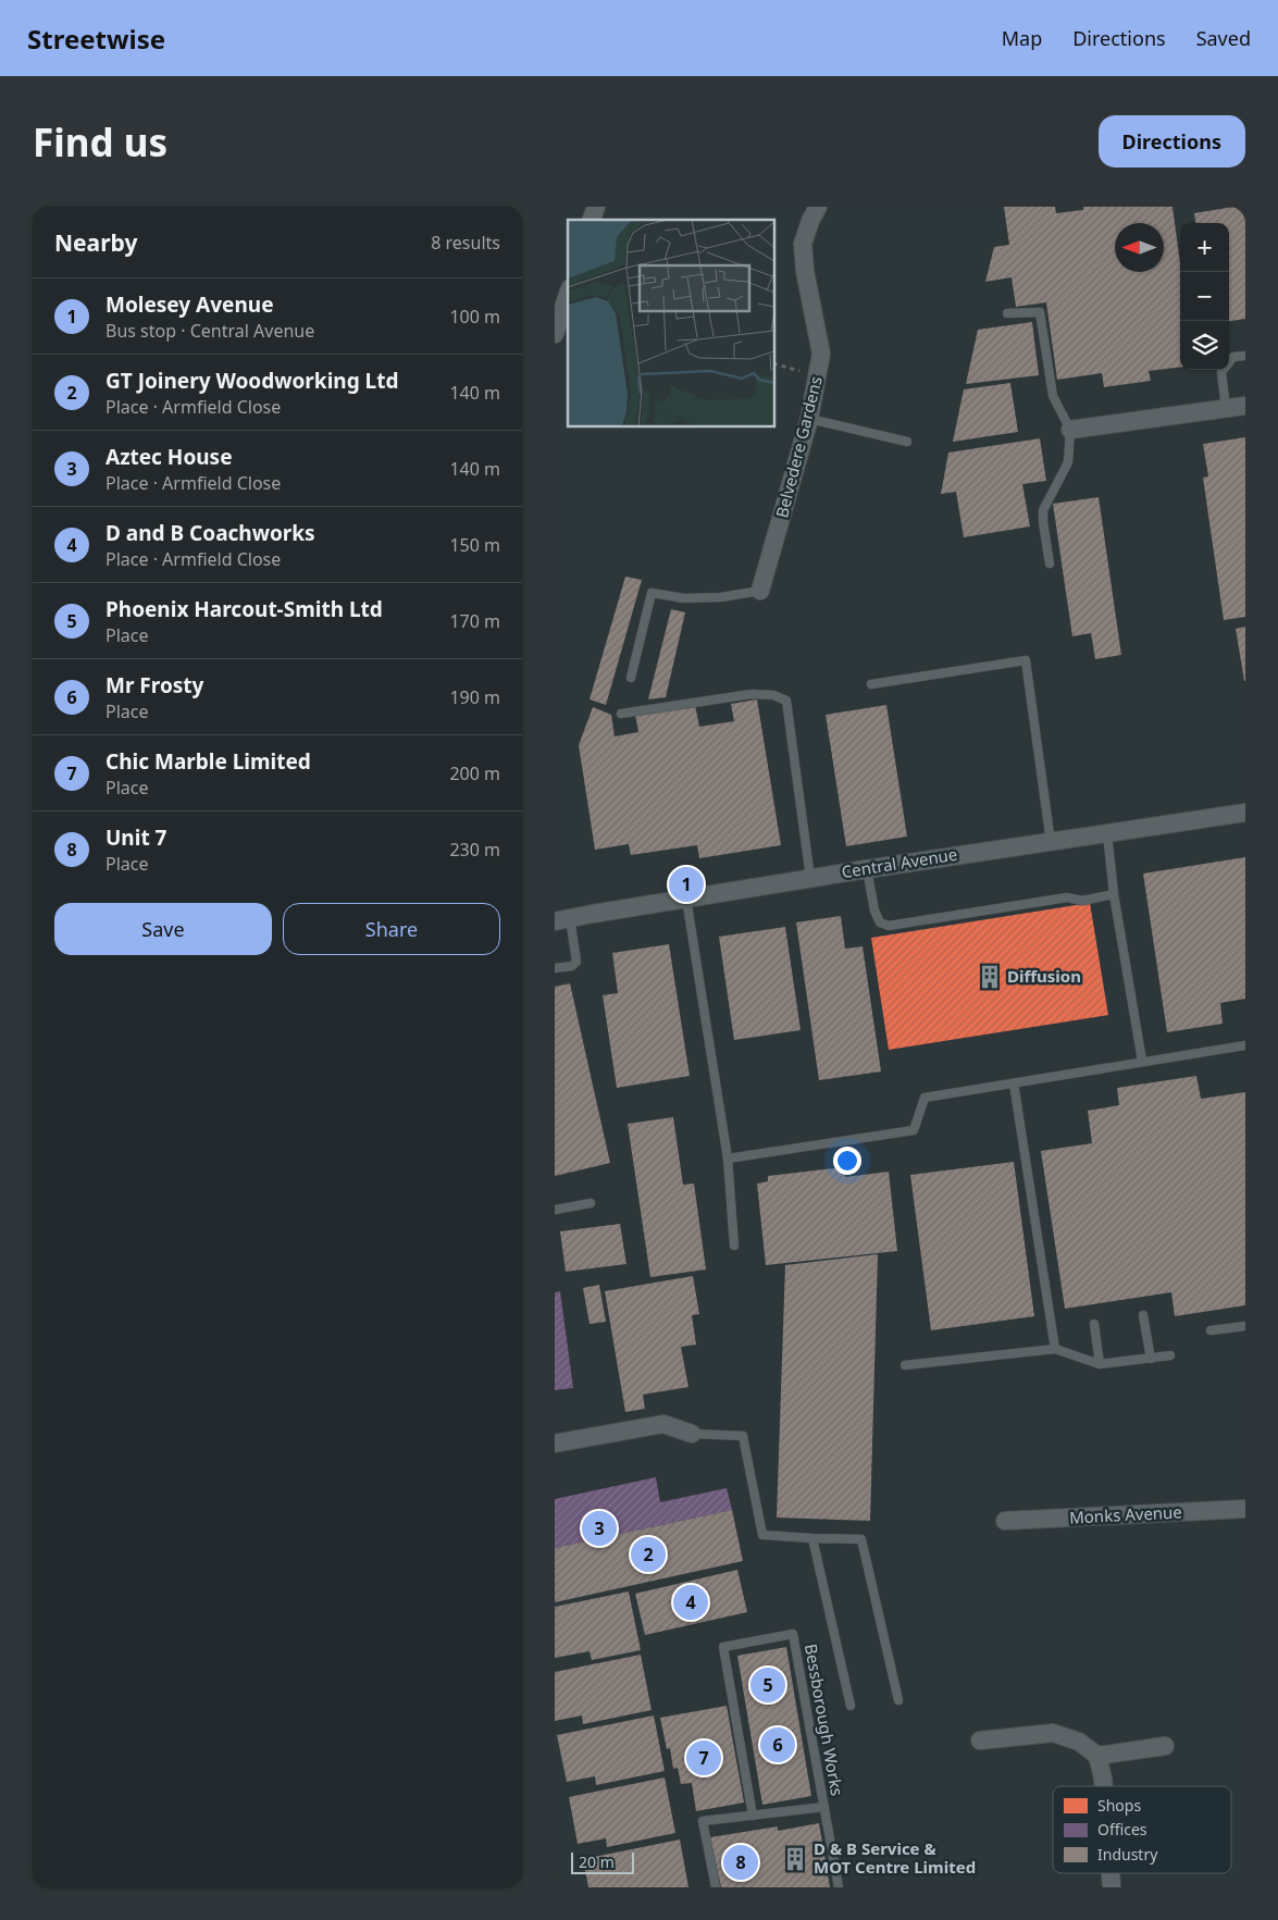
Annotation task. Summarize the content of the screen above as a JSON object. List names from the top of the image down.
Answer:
{
  "streets": {
    "street": ["Belvedere Gardens", "Central Avenue", "Monks Avenue"],
    "lane": ["Bessborough Works"]
  },
  "places": {
    "building": ["Diffusion", "D & B Service & MOT Centre Limited"]
  },
  "legend": ["Shops", "Offices", "Industry"],
  "scale_bar": "20 m",
  "north": "left",
  "page": {
    "header": "Streetwise",
    "nav": ["Map", "Directions", "Saved"],
    "buttons": [
      "Directions",
      ["Save", "Share"]
    ],
    "title": "Find us",
    "heading": ["Nearby", "8 results"],
    "map_buttons": ["+", "−"],
    "list": [
      {
        "mark": "1",
        "name": "Molesey Avenue",
        "note": "Bus stop · Central Avenue",
        "value": "100 m"
      },
      {
        "mark": "2",
        "name": "GT Joinery Woodworking Ltd",
        "note": "Place · Armfield Close",
        "value": "140 m"
      },
      {
        "mark": "3",
        "name": "Aztec House",
        "note": "Place · Armfield Close",
        "value": "140 m"
      },
      {
        "mark": "4",
        "name": "D and B Coachworks",
        "note": "Place · Armfield Close",
        "value": "150 m"
      },
      {
        "mark": "5",
        "name": "Phoenix Harcout-Smith Ltd",
        "note": "Place",
        "value": "170 m"
      },
      {
        "mark": "6",
        "name": "Mr Frosty",
        "note": "Place",
        "value": "190 m"
      },
      {
        "mark": "7",
        "name": "Chic Marble Limited",
        "note": "Place",
        "value": "200 m"
      },
      {
        "mark": "8",
        "name": "Unit 7",
        "note": "Place",
        "value": "230 m"
      }
    ],
    "pins": [
      "1",
      "3",
      "2",
      "4",
      "5",
      "6",
      "7",
      "8"
    ],
    "scale": "20 m"
  }
}
